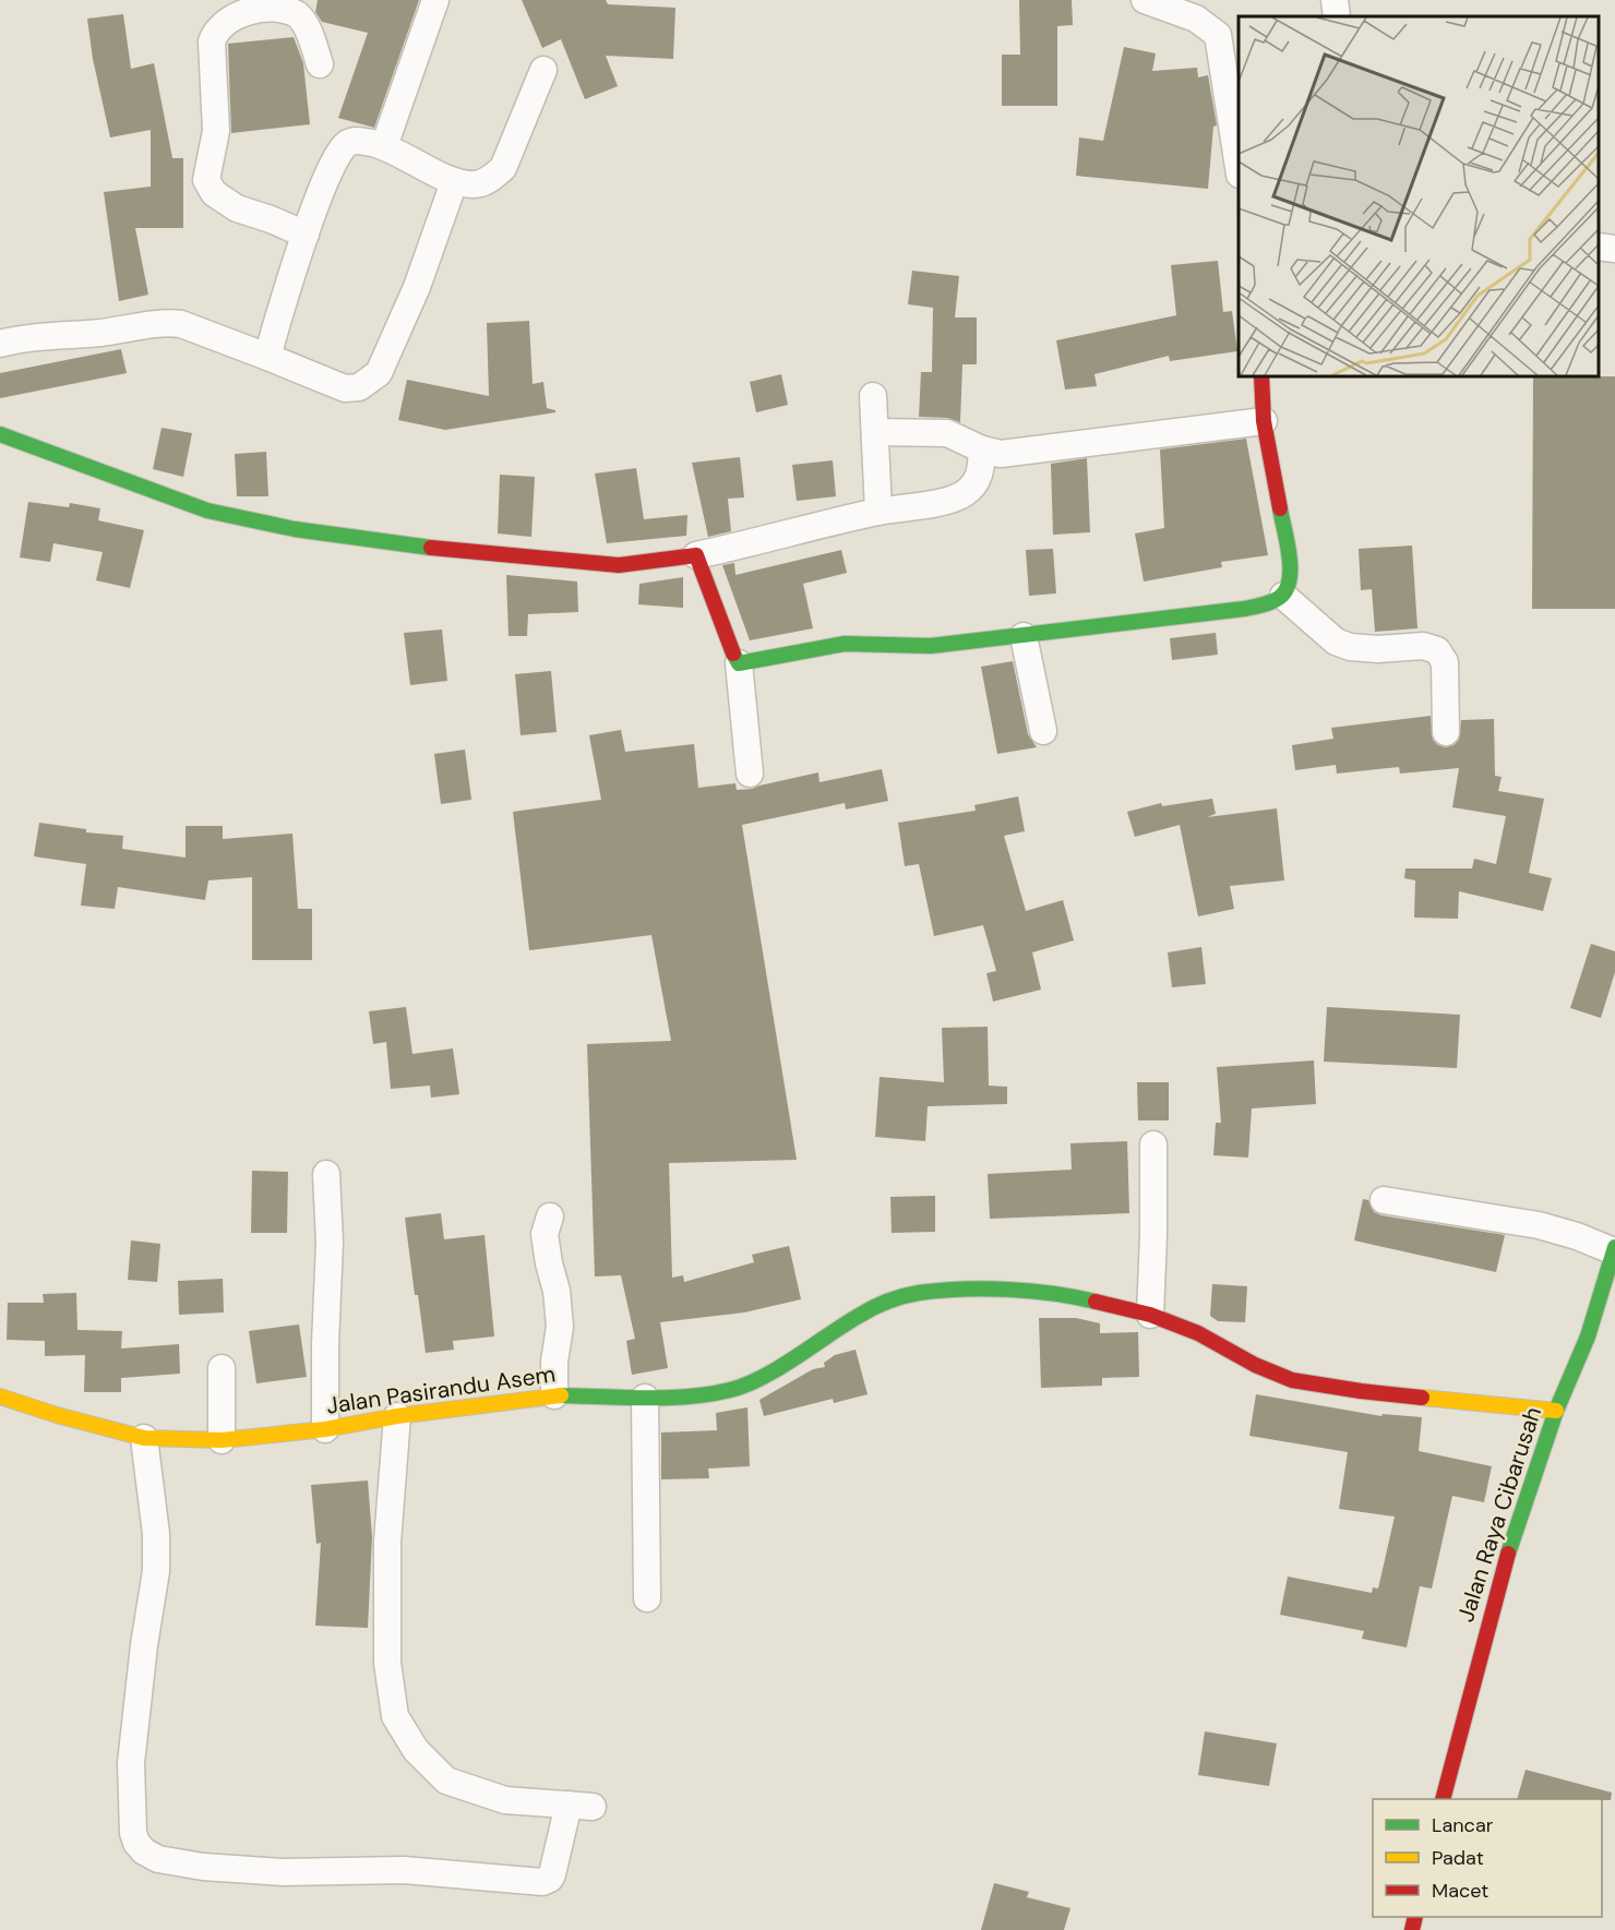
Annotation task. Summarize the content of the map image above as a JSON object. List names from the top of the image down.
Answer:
{
  "streets": {
    "street": ["Jalan Pasirandu Asem", "Jalan Raya Cibarusah"]
  },
  "crossings": [
    ["Jalan Pasirandu Asem", "Jalan Raya Cibarusah"]
  ],
  "legend": ["Lancar", "Padat", "Macet"]
}
